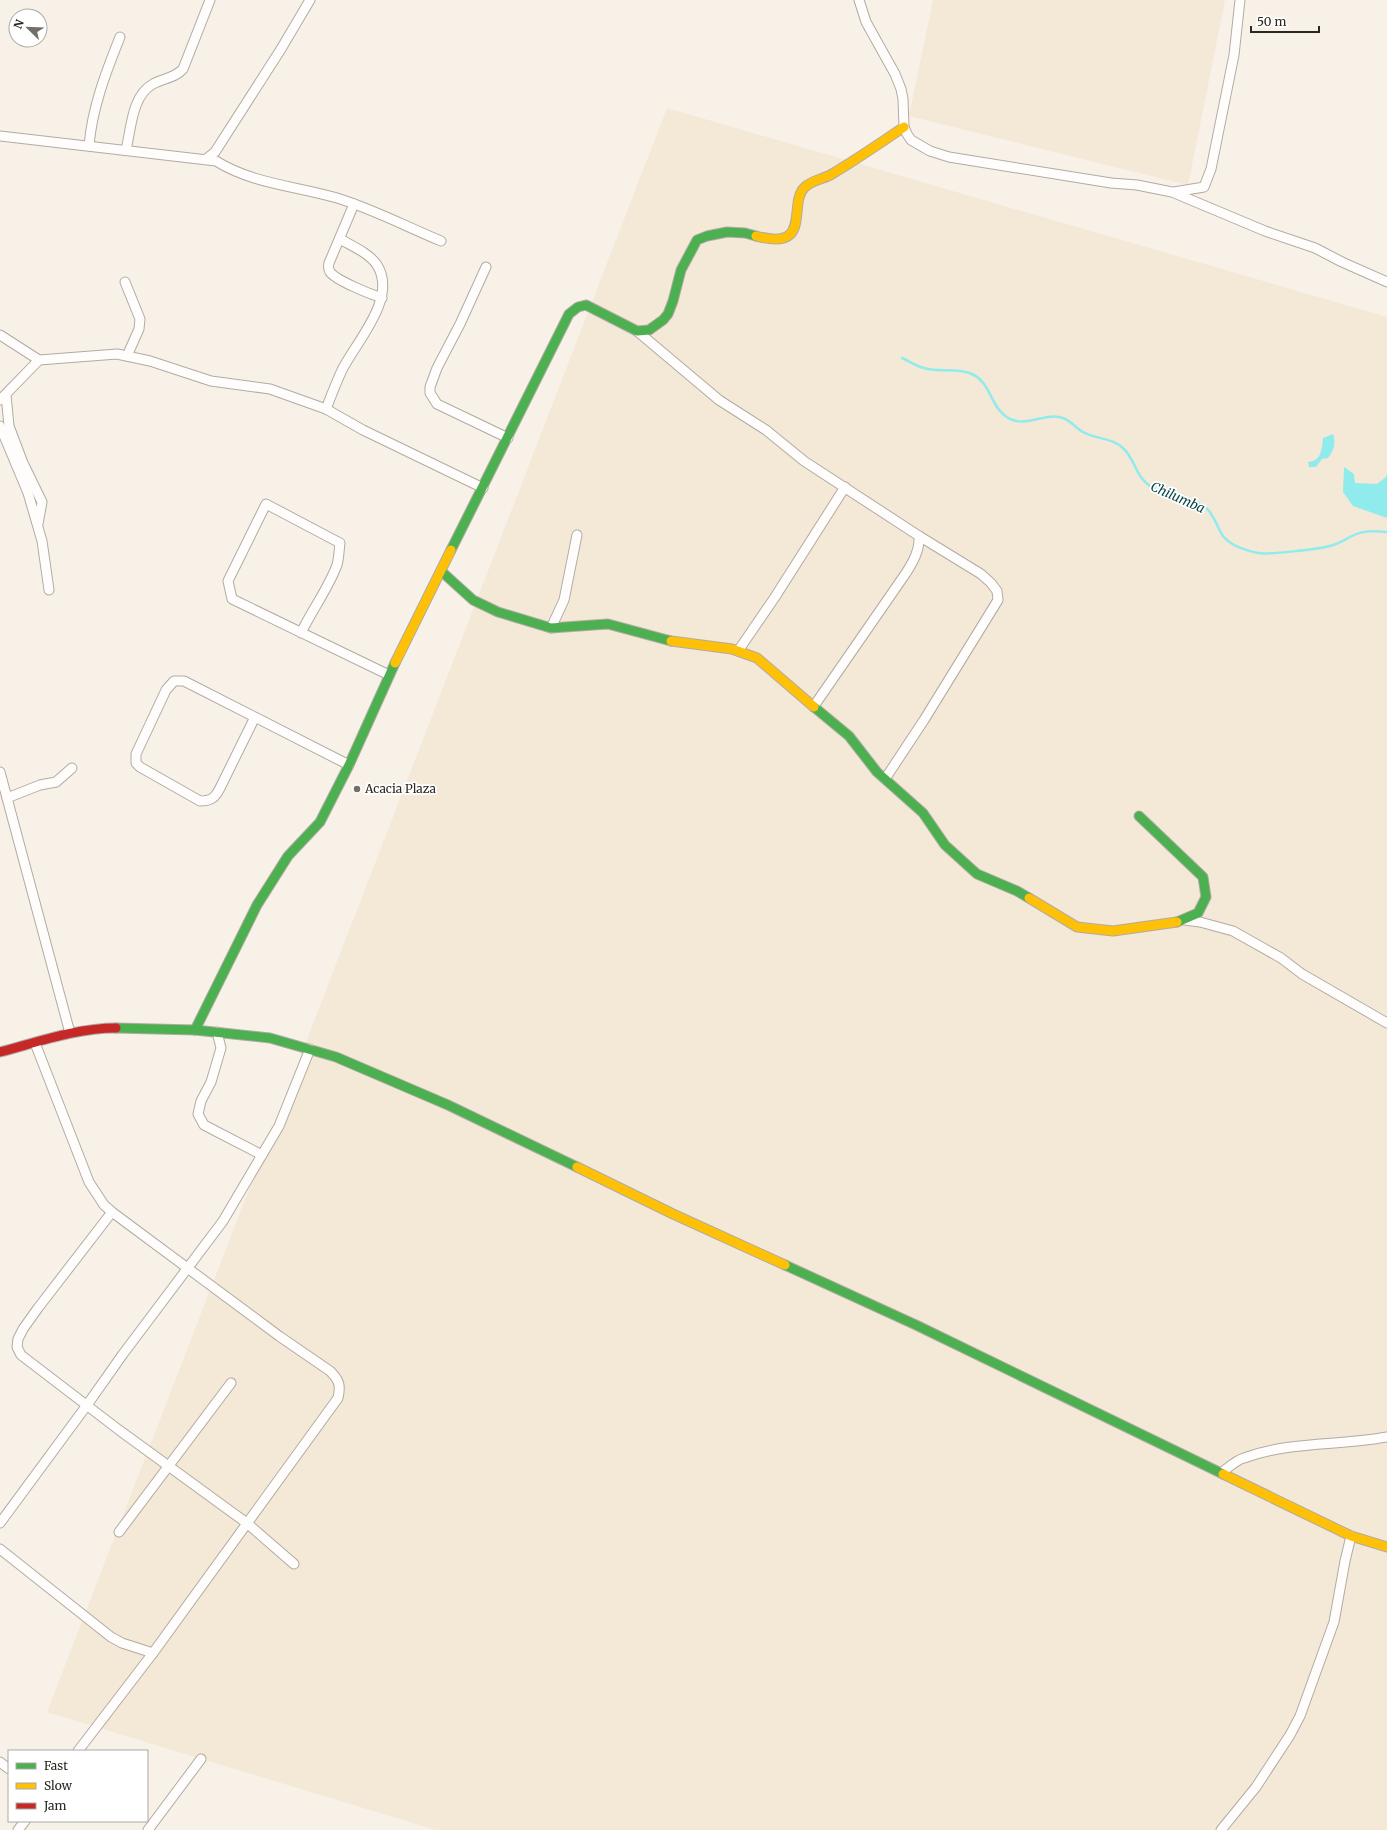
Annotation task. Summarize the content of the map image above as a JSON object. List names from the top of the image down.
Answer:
{
  "water": ["Chilumba"],
  "places": ["Acacia Plaza"],
  "legend": ["Fast", "Slow", "Jam"],
  "scale_bar": "50 m",
  "north": "top left"
}
